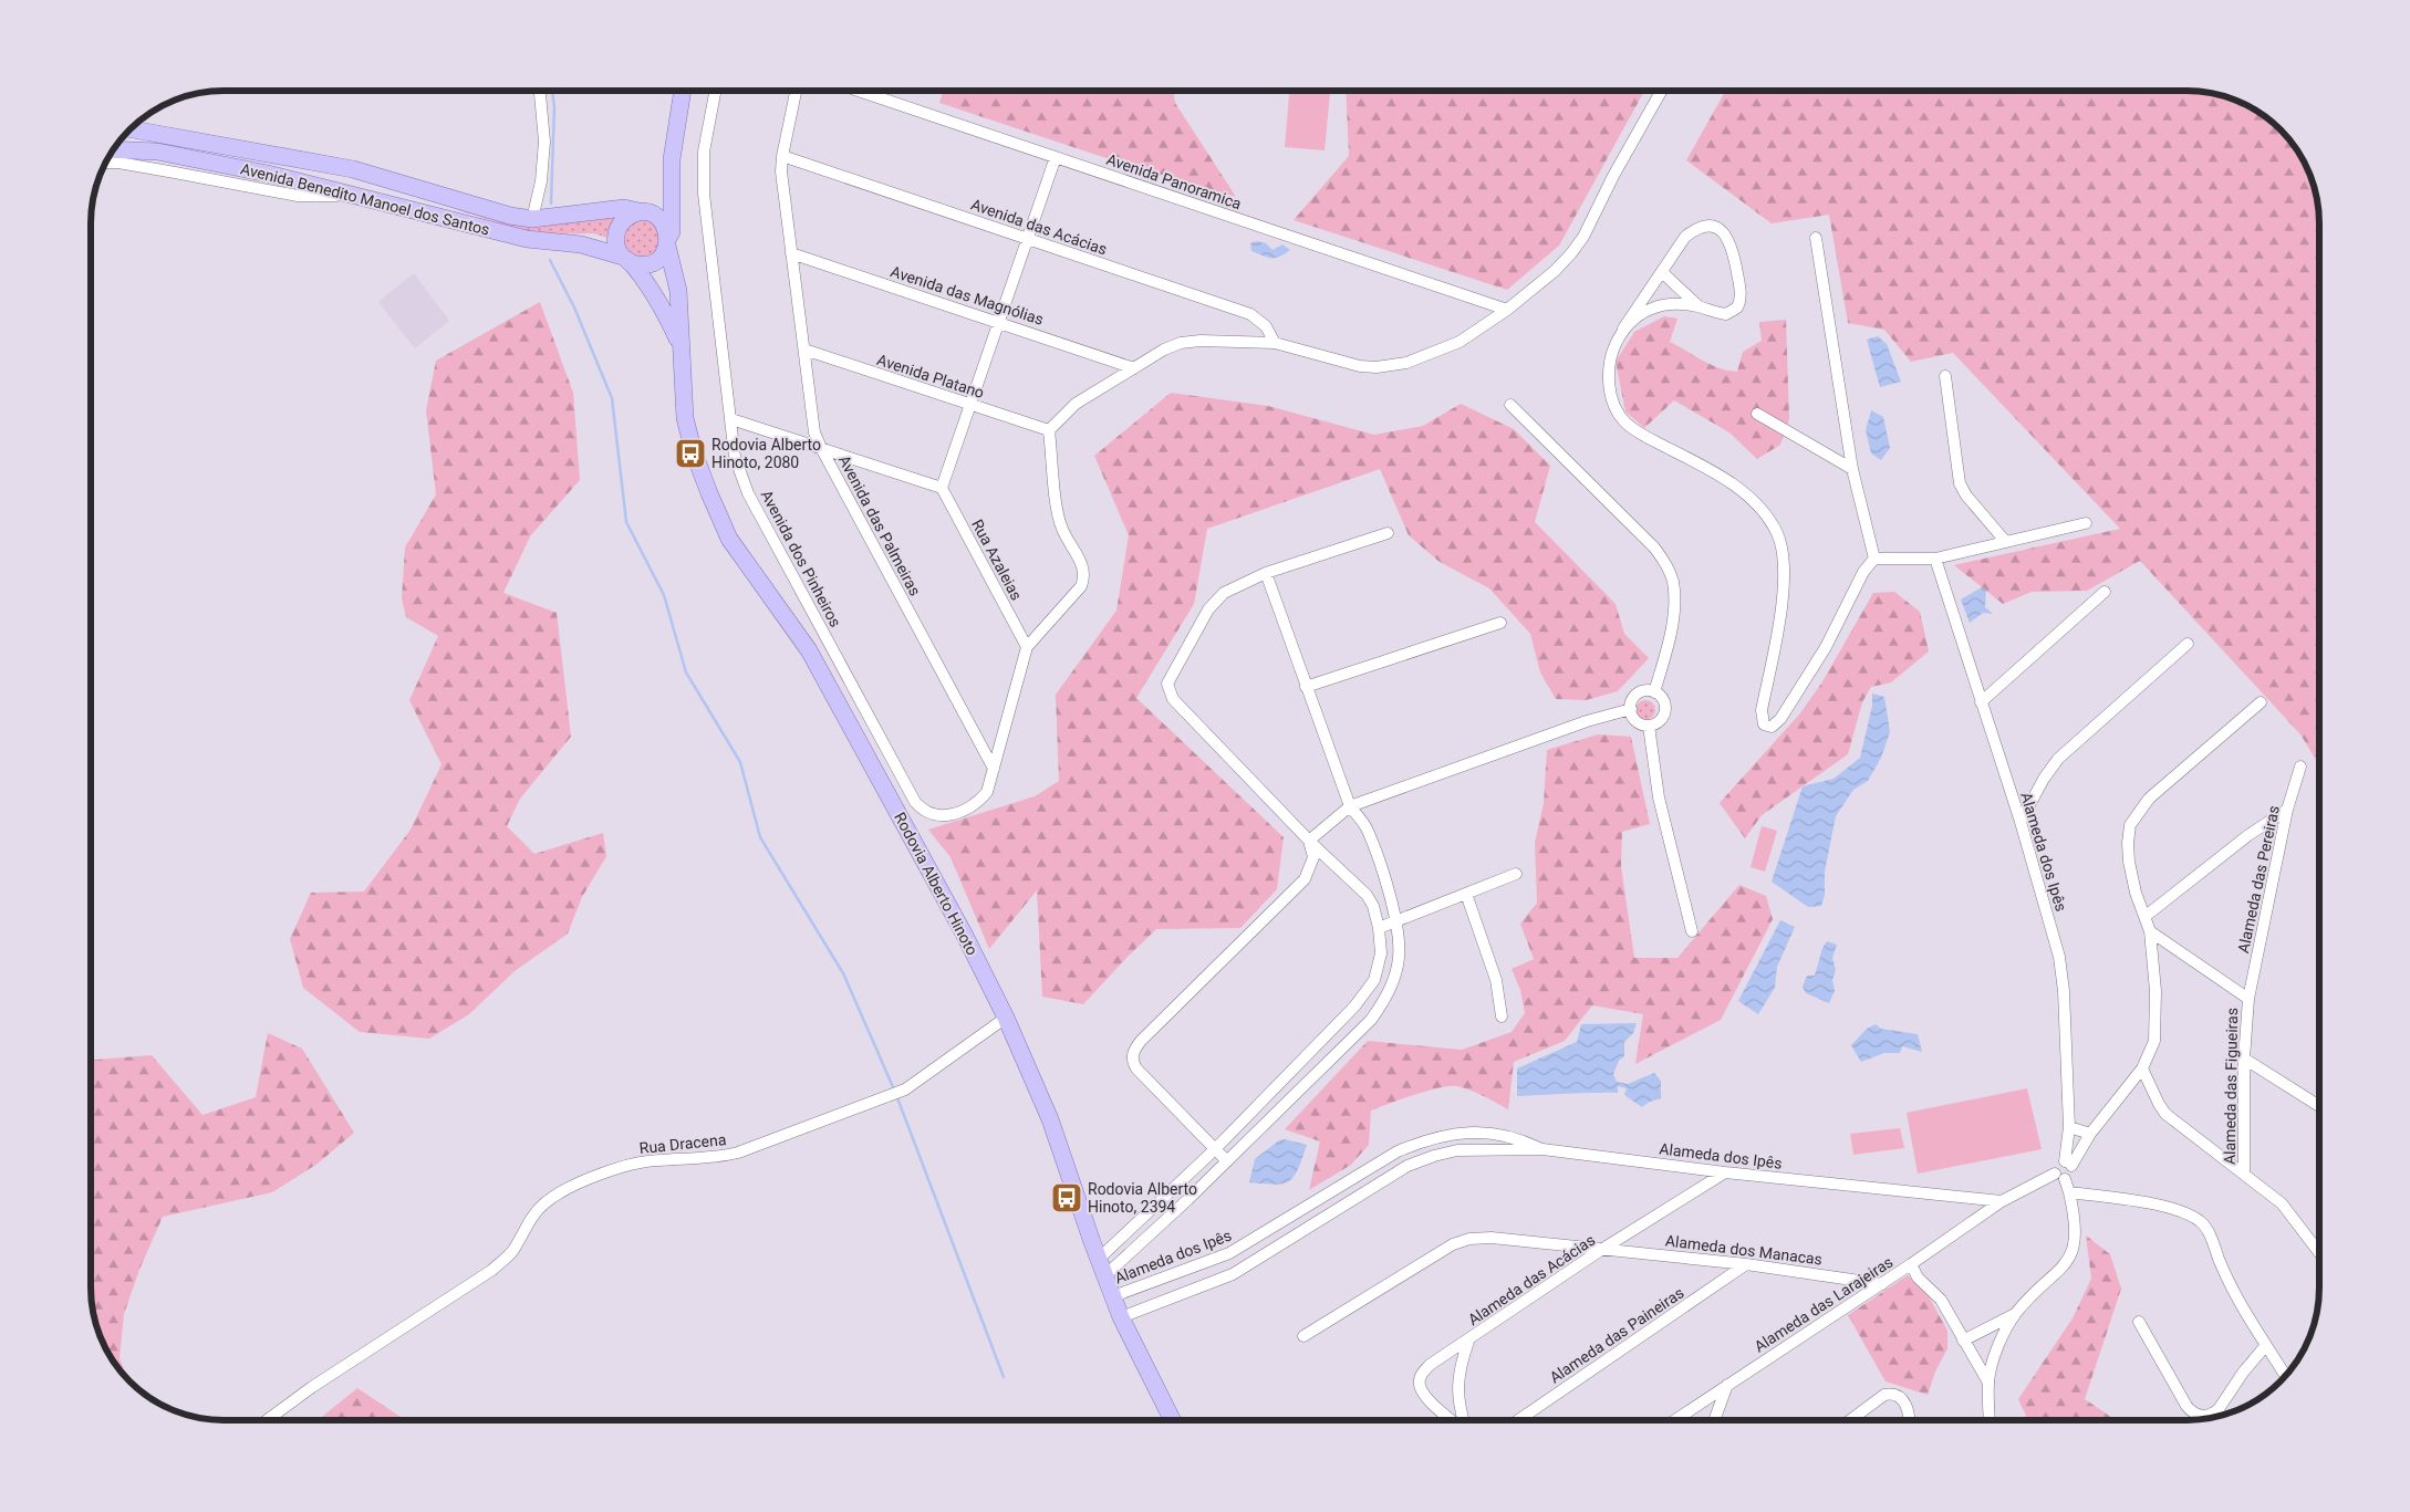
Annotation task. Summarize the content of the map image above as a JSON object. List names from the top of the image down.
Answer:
{
  "streets": {
    "main road": ["Avenida Benedito Manoel dos Santos", "Rodovia Alberto Hinoto"],
    "street": [
      "Avenida Panoramica",
      "Avenida das Acácias",
      "Avenida das Magnólias",
      "Avenida Platano",
      "Avenida das Palmeiras",
      "Avenida dos Pinheiros",
      "Rua Azaleias",
      "Alameda dos Ipês",
      "Alameda das Pereiras",
      "Alameda das Figueiras",
      "Rua Dracena",
      "Alameda dos Manacas",
      "Alameda das Acácias",
      "Alameda das Larajeiras",
      "Alameda das Paineiras"
    ]
  },
  "crossings": [
    ["Avenida Benedito Manoel dos Santos", "Rodovia Alberto Hinoto"],
    ["Avenida das Acácias", "Avenida das Palmeiras"],
    ["Avenida das Magnólias", "Avenida das Palmeiras"],
    ["Avenida Platano", "Avenida das Palmeiras"],
    ["Avenida das Palmeiras", "Avenida dos Pinheiros"],
    ["Alameda dos Ipês", "Rodovia Alberto Hinoto"],
    ["Alameda dos Ipês", "Alameda das Acácias"],
    ["Alameda dos Ipês", "Alameda das Larajeiras"],
    ["Alameda das Pereiras", "Alameda das Figueiras"],
    ["Rodovia Alberto Hinoto", "Rua Dracena"],
    ["Alameda dos Manacas", "Alameda das Acácias"],
    ["Alameda dos Manacas", "Alameda das Larajeiras"],
    ["Alameda dos Manacas", "Alameda das Paineiras"]
  ],
  "places": {
    "bus stop": ["Rodovia Alberto Hinoto, 2080", "Rodovia Alberto Hinoto, 2394"]
  }
}
